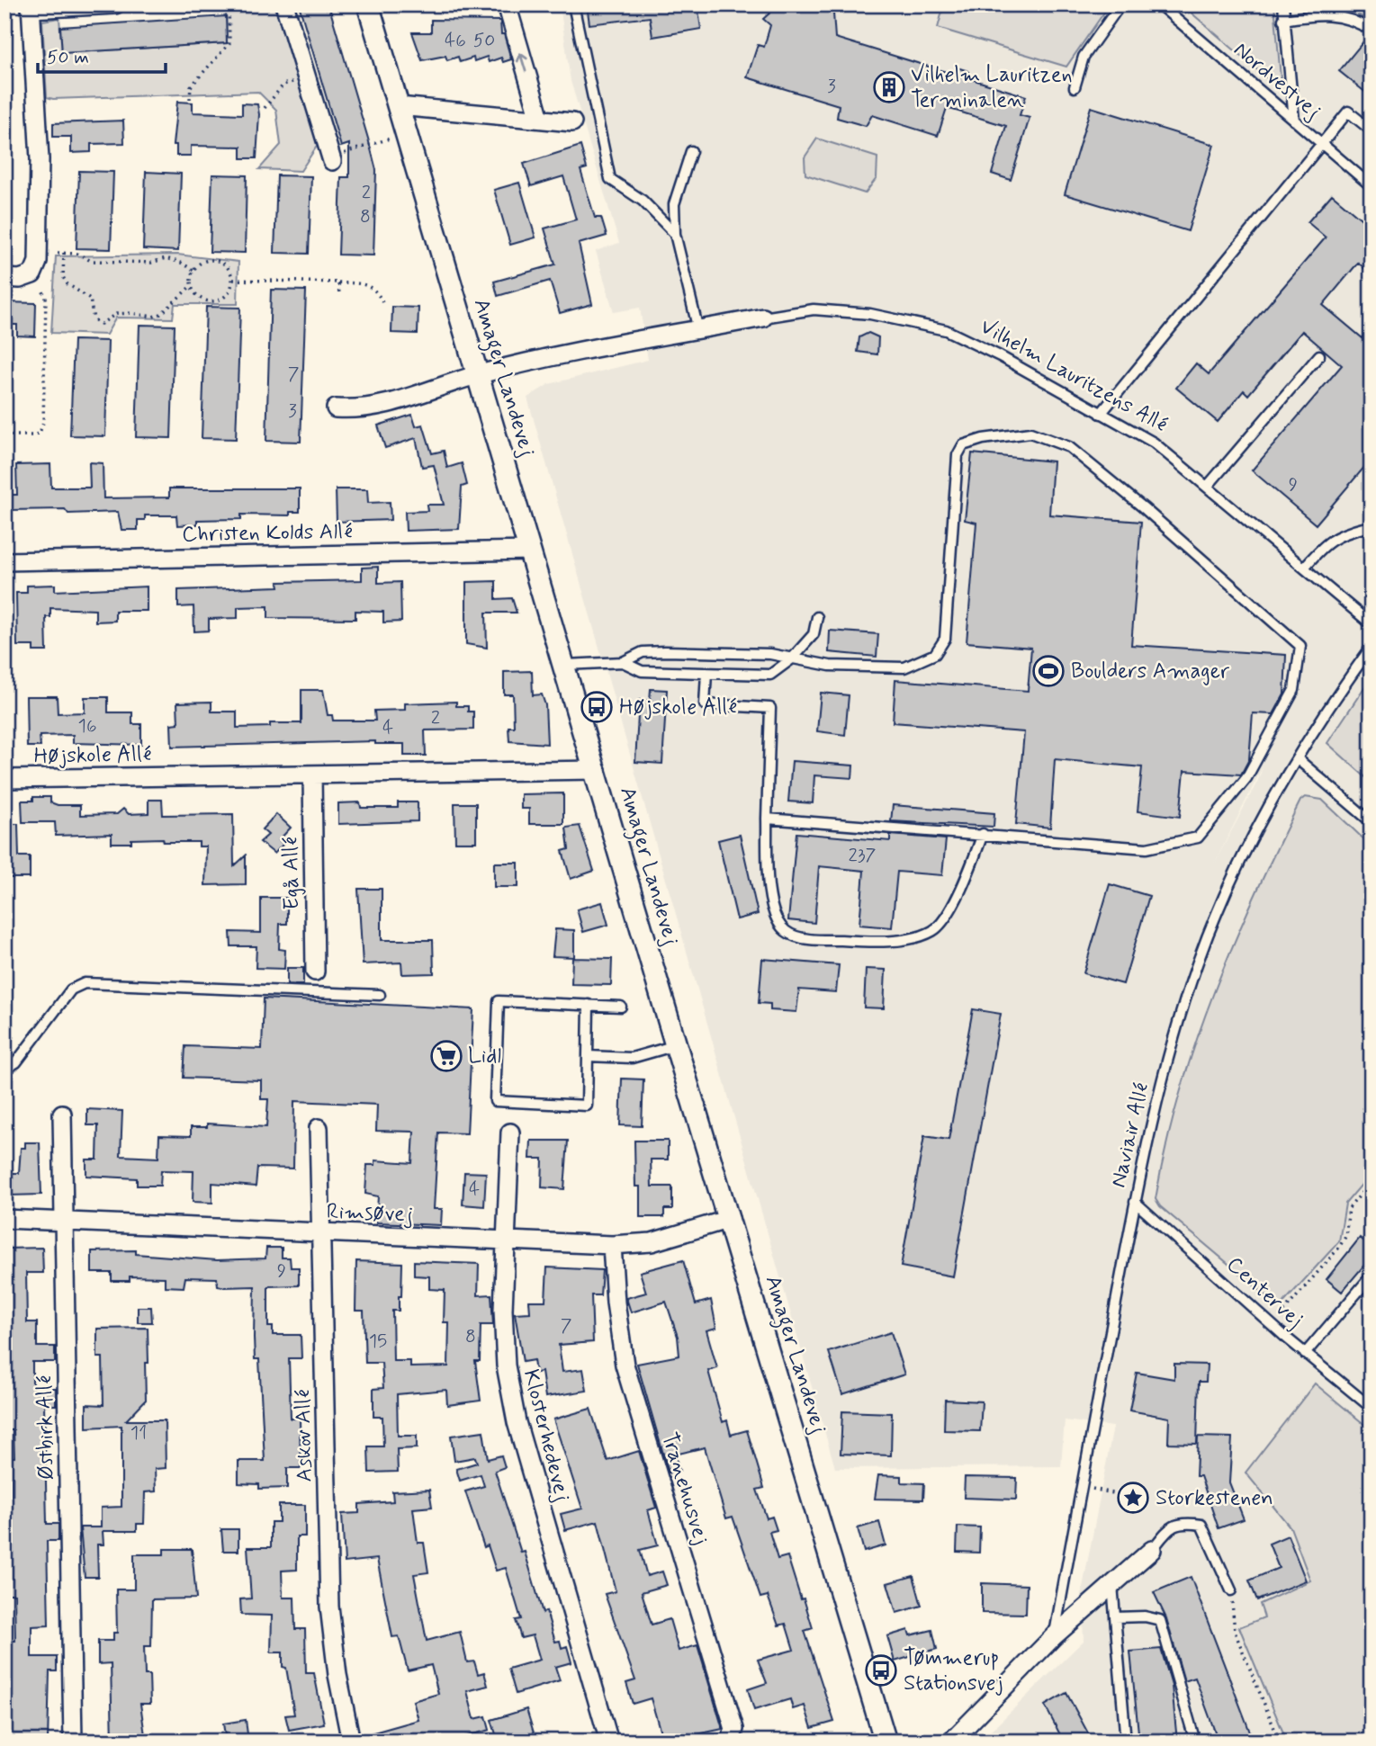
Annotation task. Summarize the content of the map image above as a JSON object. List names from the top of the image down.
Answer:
{
  "streets": {
    "street": [
      "Vilhelm Lauritzens Allé",
      "Amager Landevej",
      "Christen Kolds Allé",
      "Højskole Allé",
      "Egå Allé",
      "Rimsøvej",
      "Østbirk Allé",
      "Askov Allé",
      "Klosterhedevej",
      "Tranehusvej"
    ],
    "lane": ["Nordvestvej", "Naviair Allé", "Centervej"]
  },
  "crossings": [
    ["Vilhelm Lauritzens Allé", "Amager Landevej"],
    ["Amager Landevej", "Christen Kolds Allé"],
    ["Amager Landevej", "Højskole Allé"],
    ["Amager Landevej", "Rimsøvej"],
    ["Højskole Allé", "Egå Allé"],
    ["Naviair Allé", "Centervej"],
    ["Rimsøvej", "Østbirk Allé"],
    ["Rimsøvej", "Askov Allé"],
    ["Rimsøvej", "Klosterhedevej"],
    ["Rimsøvej", "Tranehusvej"]
  ],
  "places": {
    "building": ["Vilhelm Lauritzen Terminalen"],
    "sports": ["Boulders Amager"],
    "bus stop": ["Højskole Allé", "Tømmerup Stationsvej"],
    "supermarket": ["Lidl"],
    "place": ["Storkestenen"]
  },
  "house_numbers": [
    "46",
    "50",
    "3",
    "2",
    "8",
    "7",
    "3",
    "9",
    "2",
    "16",
    "4",
    "237",
    "4",
    "9",
    "7",
    "8",
    "15",
    "11"
  ],
  "scale_bar": "50 m"
}
